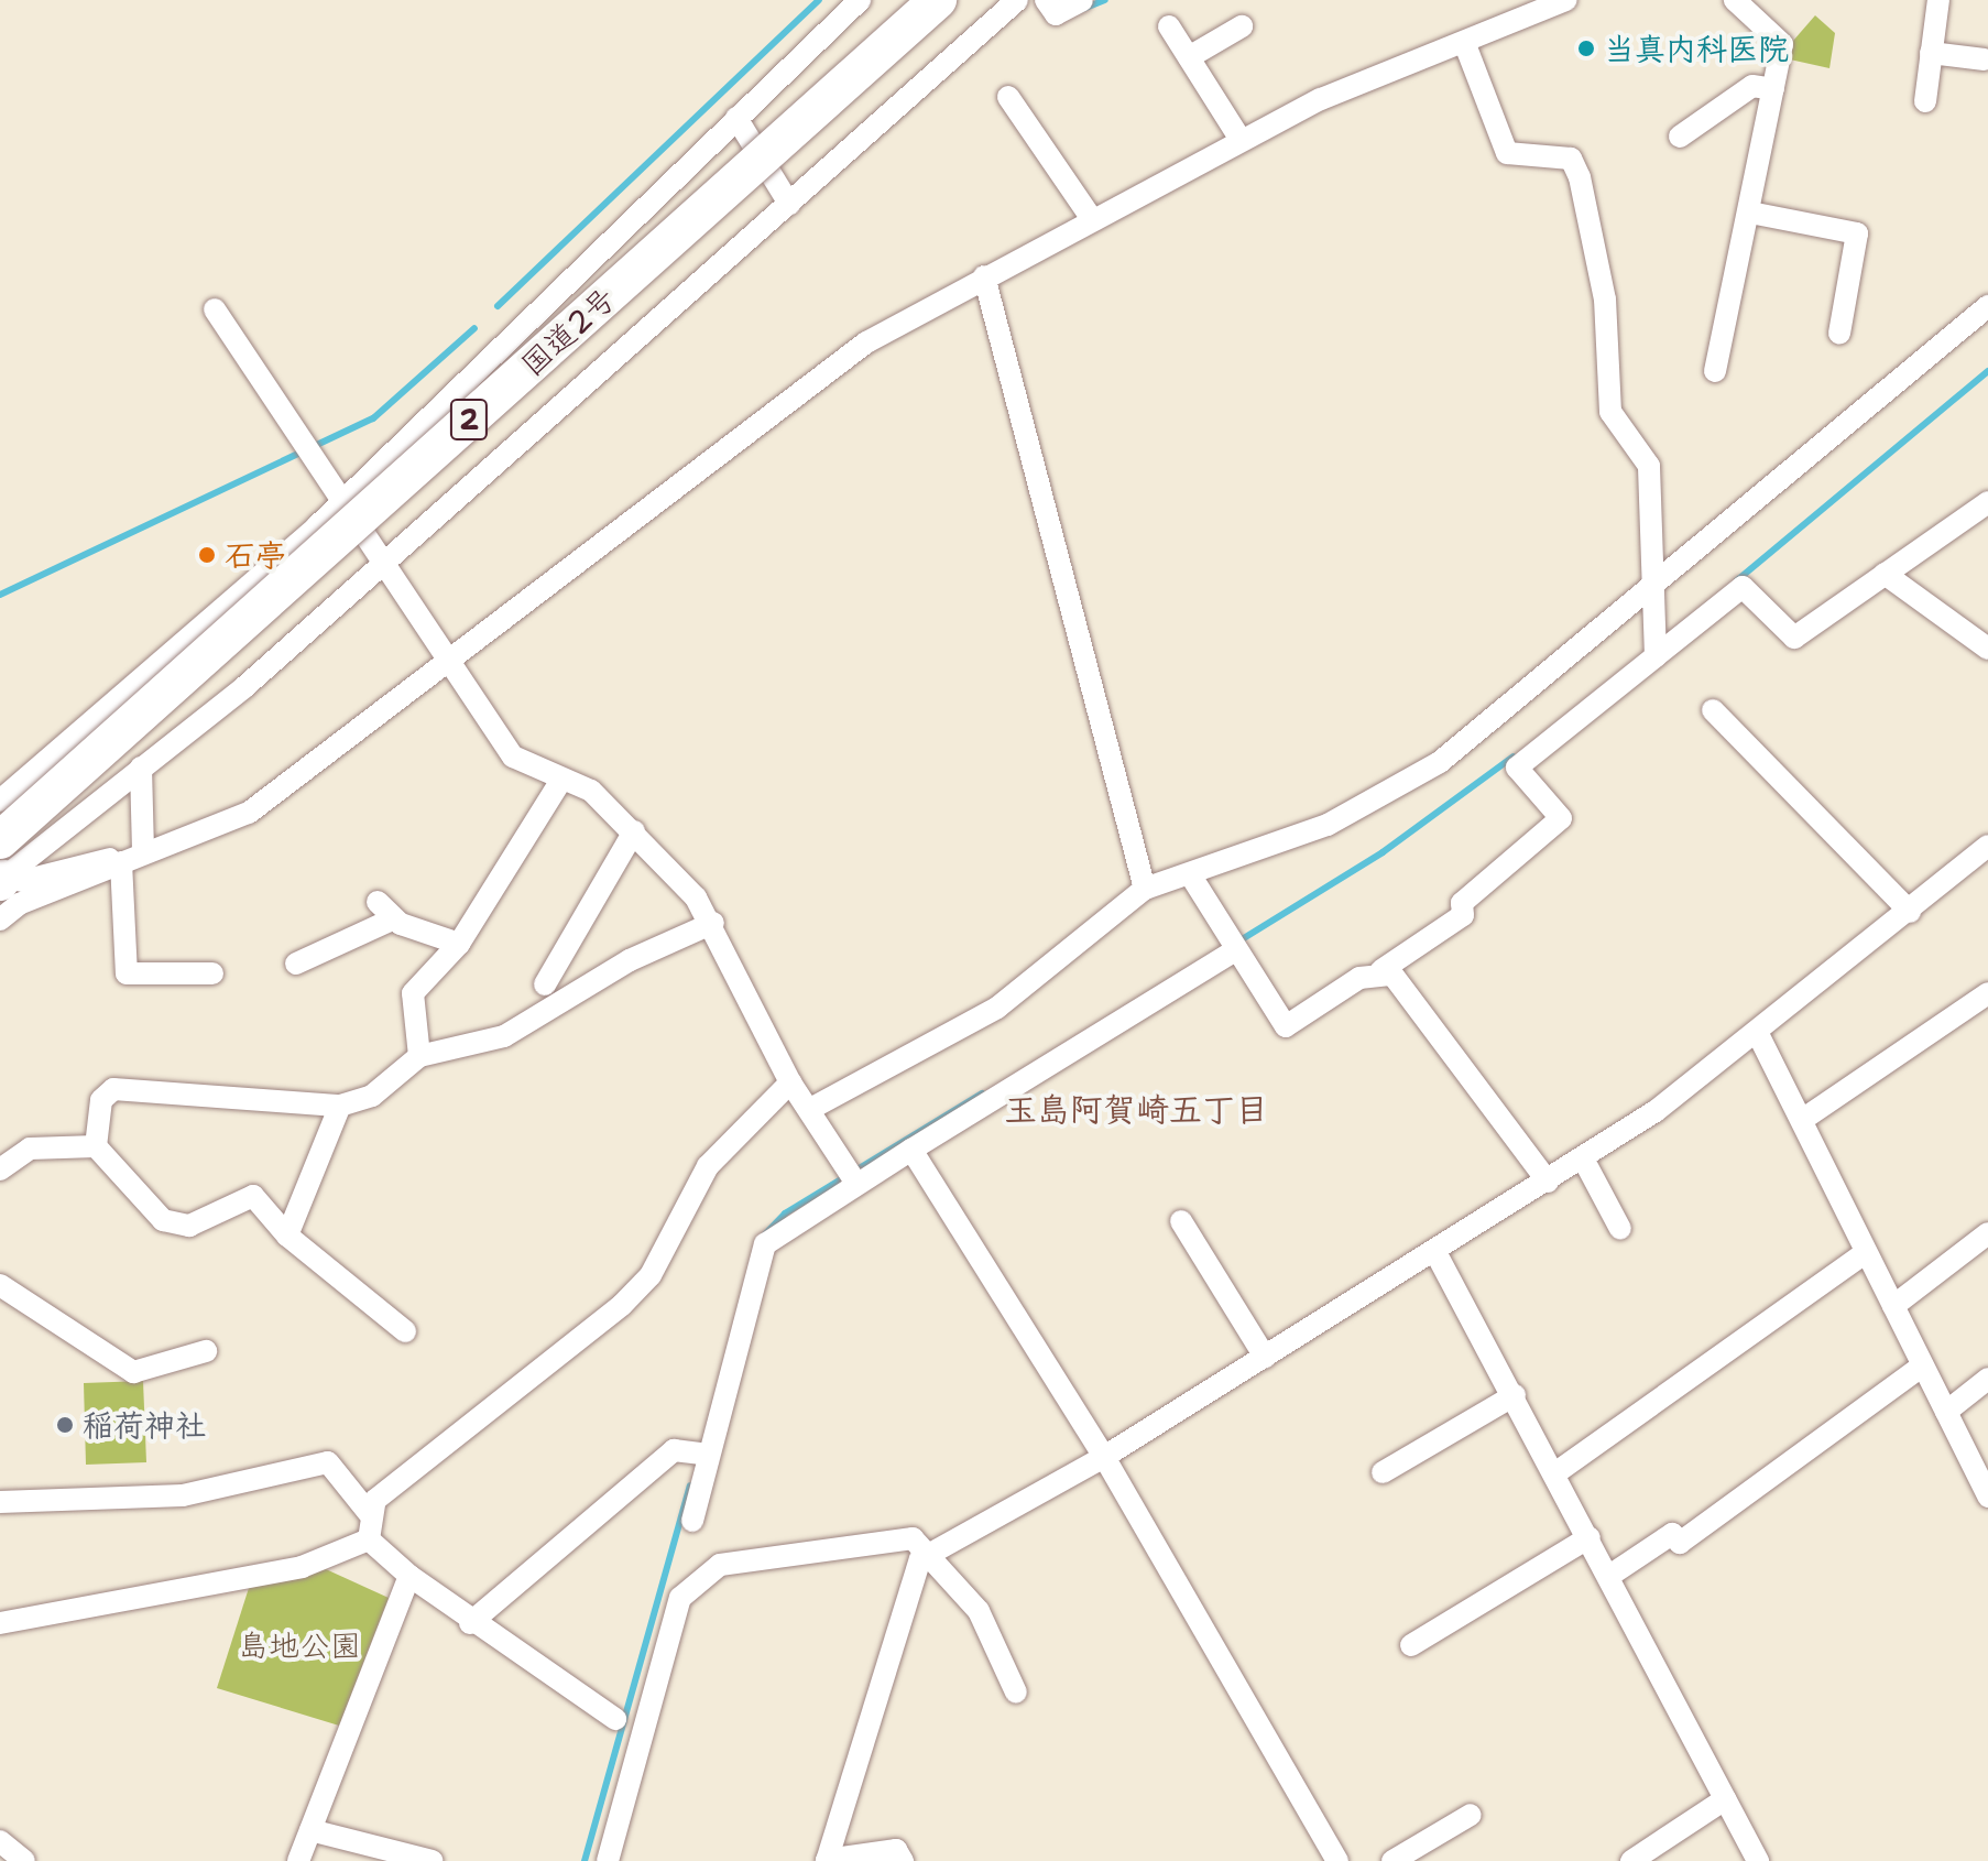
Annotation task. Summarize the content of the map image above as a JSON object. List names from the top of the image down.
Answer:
{
  "streets": {
    "highway": ["国道2号", "2"]
  },
  "districts": ["玉島阿賀崎五丁目"],
  "parks": ["島地公園"],
  "places": ["当真内科医院", "石亭", "稲荷神社"]
}
